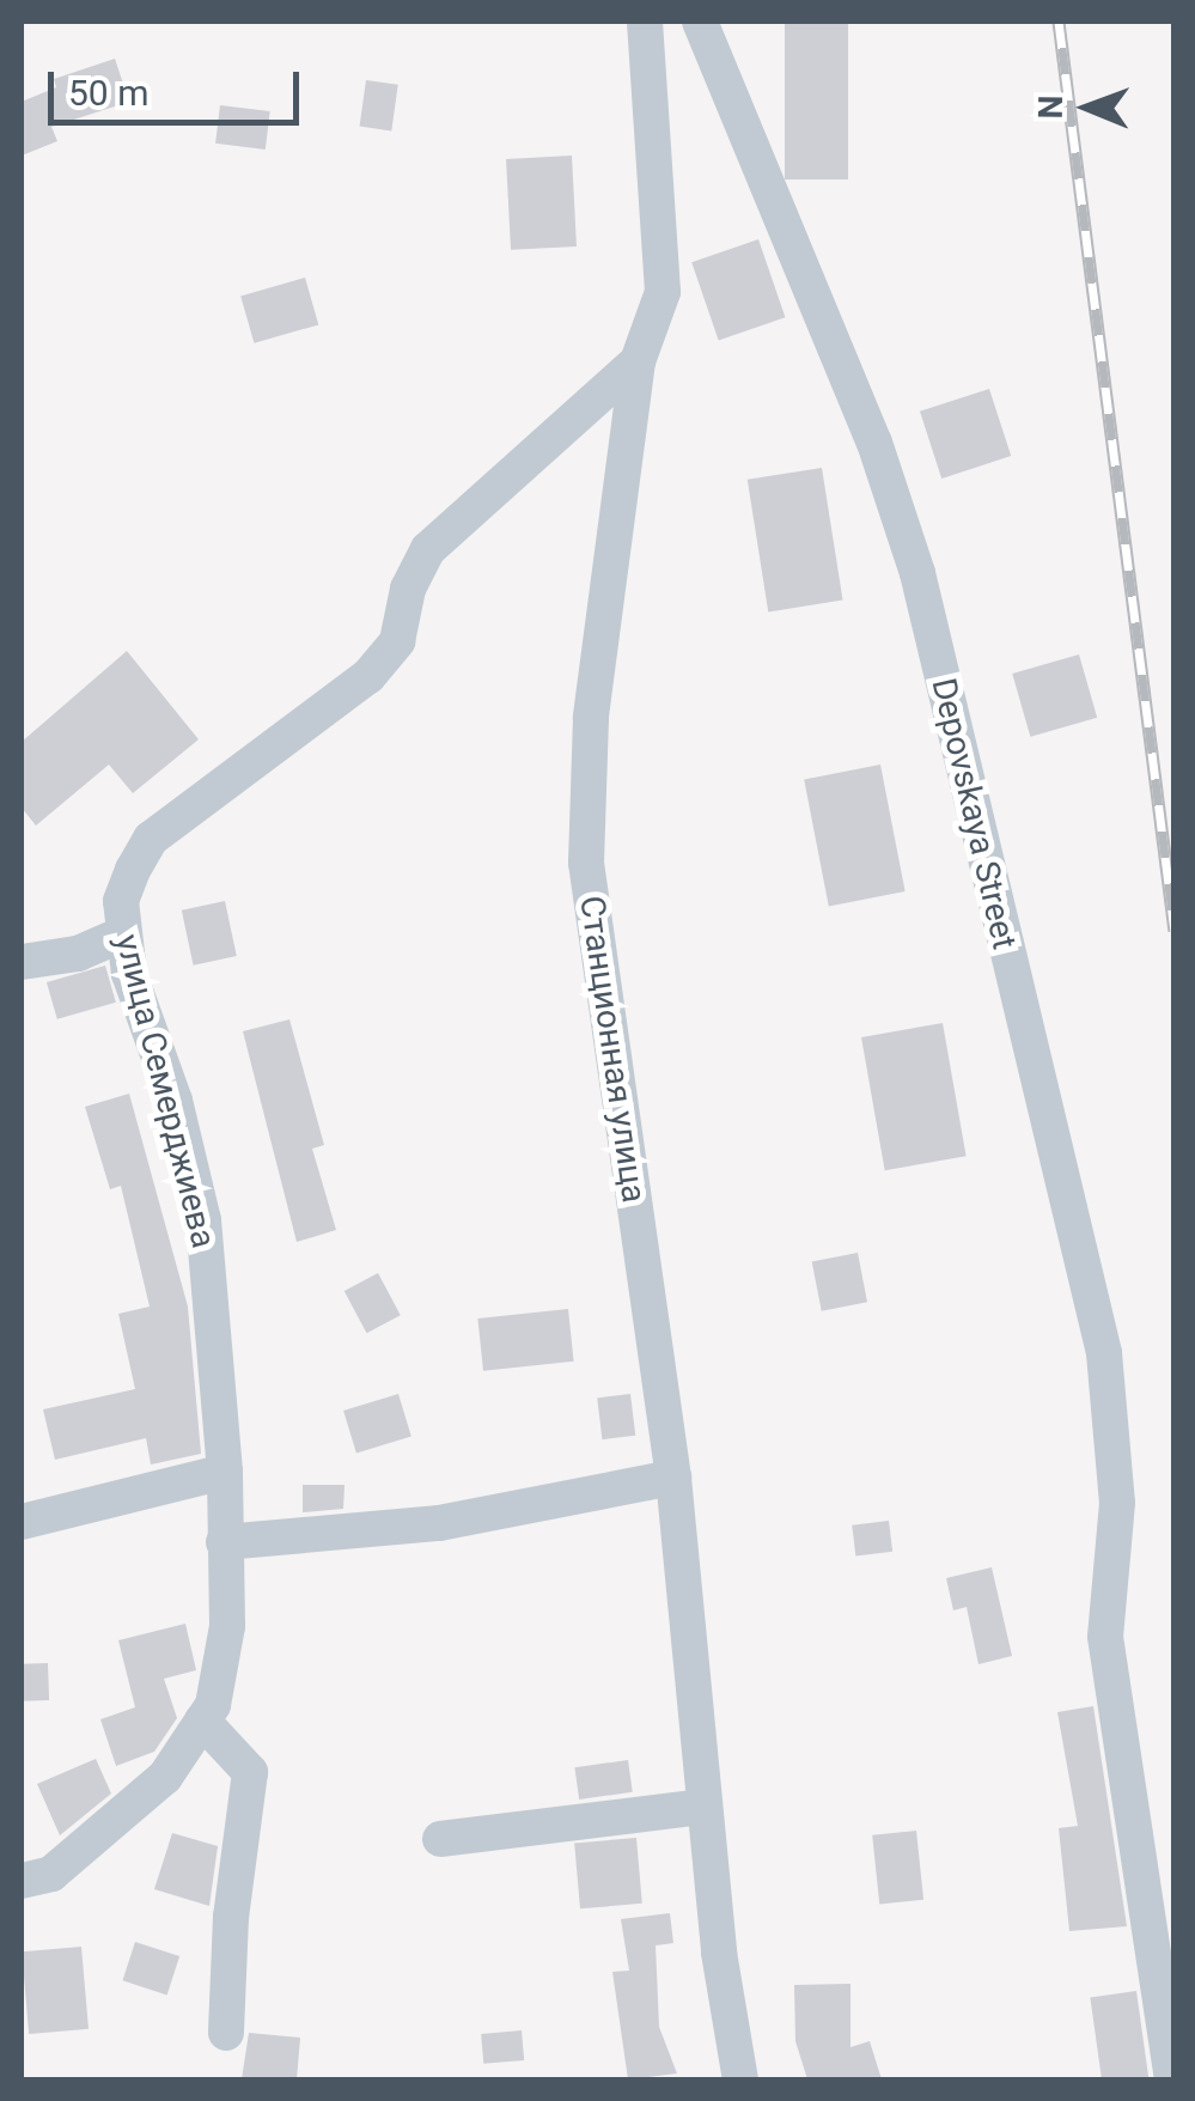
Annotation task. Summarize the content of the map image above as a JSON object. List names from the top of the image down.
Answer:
{
  "streets": {
    "street": ["Depovskaya Street", "Станционная улица", "улица Семерджиева"]
  },
  "crossings": [
    ["Станционная улица", "улица Семерджиева"]
  ],
  "scale_bar": "50 m",
  "north": "left"
}
